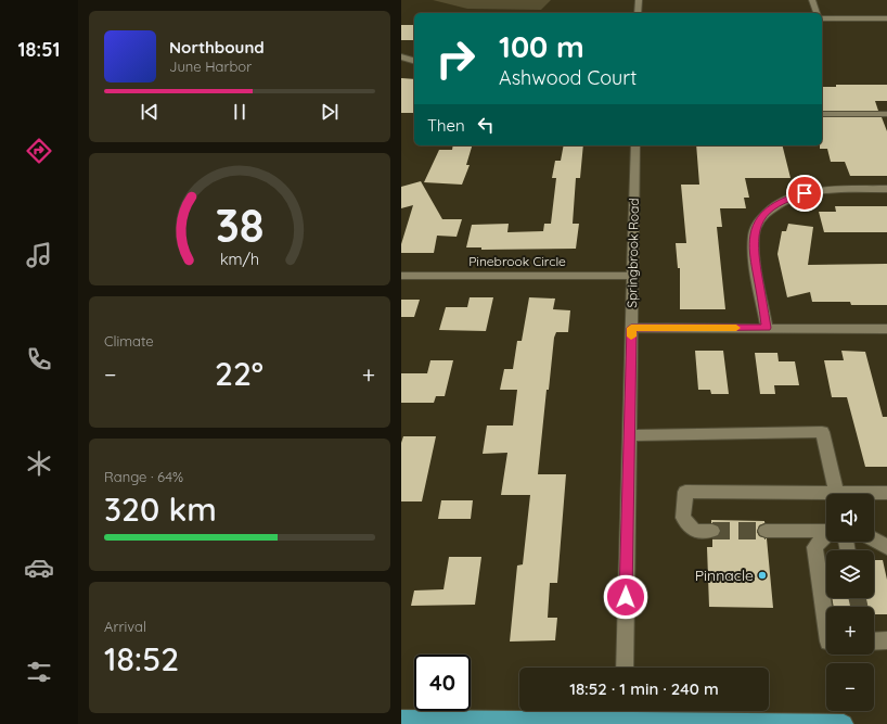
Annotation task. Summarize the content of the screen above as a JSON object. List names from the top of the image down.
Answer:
{
  "streets": {
    "street": ["Springbrook Road", "Pinebrook Circle"]
  },
  "crossings": [
    ["Springbrook Road", "Pinebrook Circle"]
  ],
  "places": ["Pinnacle"],
  "page": {
    "tabs": "18:51",
    "turn": ["100 m", "Ashwood Court"],
    "song": ["Northbound", "June Harbor"],
    "then": "Then",
    "tile": [
      "Climate",
      ["Range · 64%", "320 km"],
      ["Arrival", "18:52"]
    ],
    "heat": ["−", "22°", "+"],
    "map_buttons": ["+", "−"],
    "limit": "40",
    "trip": "18:52 · 1 min · 240 m",
    "gauge": ["38", "km/h"]
  }
}
